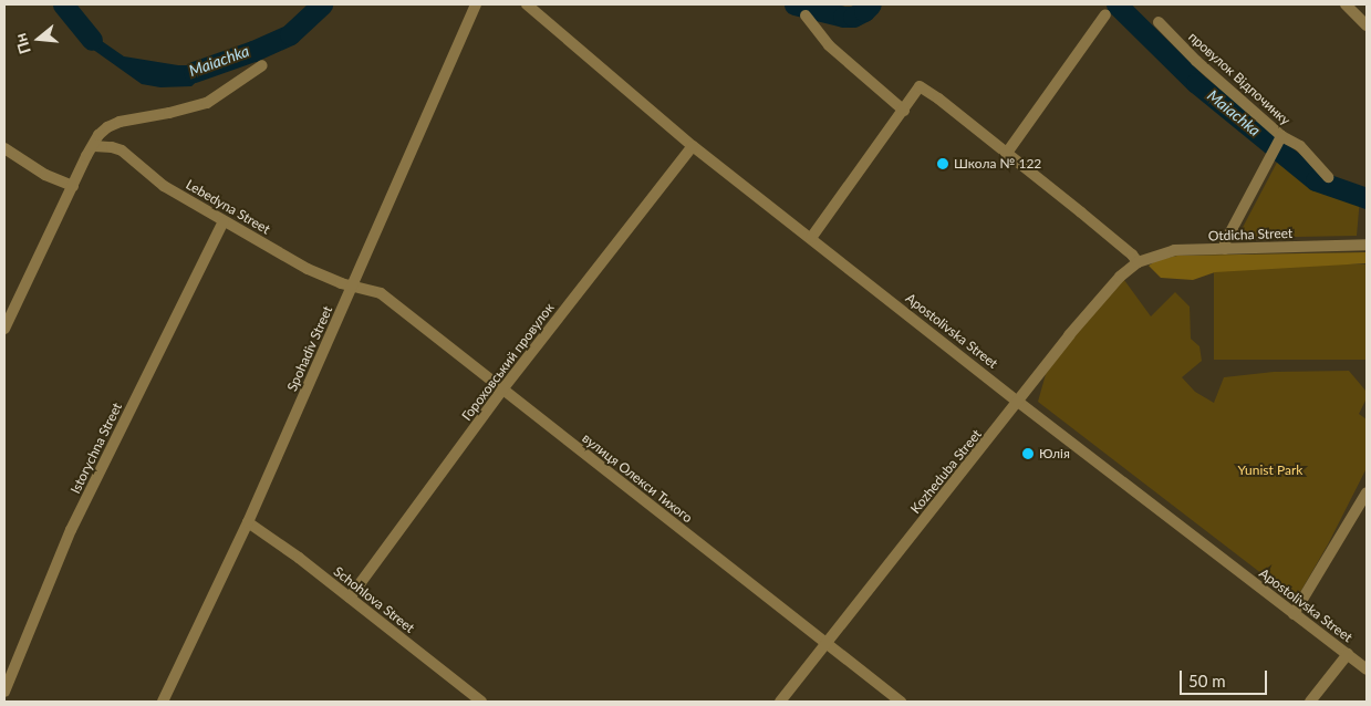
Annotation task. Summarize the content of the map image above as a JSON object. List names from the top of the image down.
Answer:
{
  "streets": {
    "street": [
      "провулок Відпочинку",
      "Lebedyna Street",
      "Otdicha Street",
      "Apostolivska Street",
      "Spohadiv Street",
      "Гороховський провулок",
      "Istorychna Street",
      "Kozheduba Street",
      "вулиця Олекси Тихого",
      "Schohlova Street"
    ]
  },
  "crossings": [
    ["Lebedyna Street", "Spohadiv Street"],
    ["Lebedyna Street", "Istorychna Street"],
    ["Lebedyna Street", "вулиця Олекси Тихого"],
    ["Otdicha Street", "Kozheduba Street"],
    ["Apostolivska Street", "Гороховський провулок"],
    ["Apostolivska Street", "Kozheduba Street"],
    ["Spohadiv Street", "вулиця Олекси Тихого"],
    ["Spohadiv Street", "Schohlova Street"],
    ["Гороховський провулок", "вулиця Олекси Тихого"],
    ["Гороховський провулок", "Schohlova Street"],
    ["Kozheduba Street", "вулиця Олекси Тихого"]
  ],
  "water": ["Maiachka"],
  "parks": ["Yunist Park"],
  "places": ["Школа № 122", "Юлія"],
  "scale_bar": "50 m",
  "north": "left"
}
